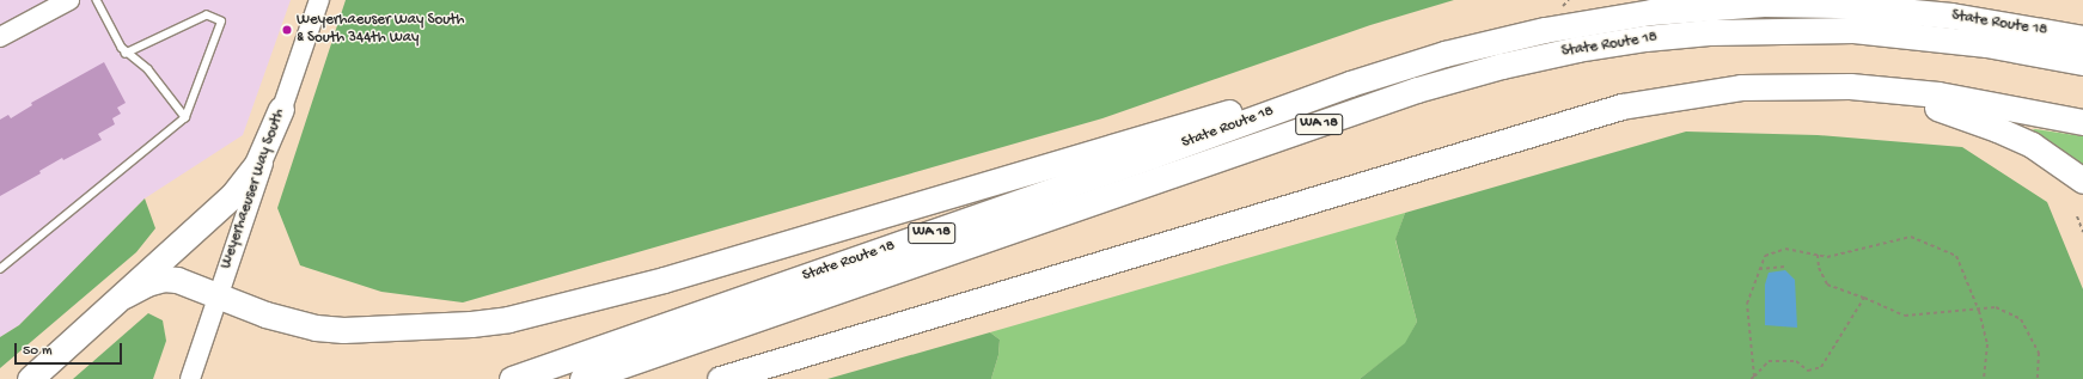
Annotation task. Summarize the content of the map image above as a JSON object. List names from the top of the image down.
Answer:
{
  "streets": {
    "highway": ["State Route 18", "WA 18"],
    "street": ["Weyerhaeuser Way South"]
  },
  "places": ["Weyerhaeuser Way South & South 344th Way"],
  "scale_bar": "50 m"
}
